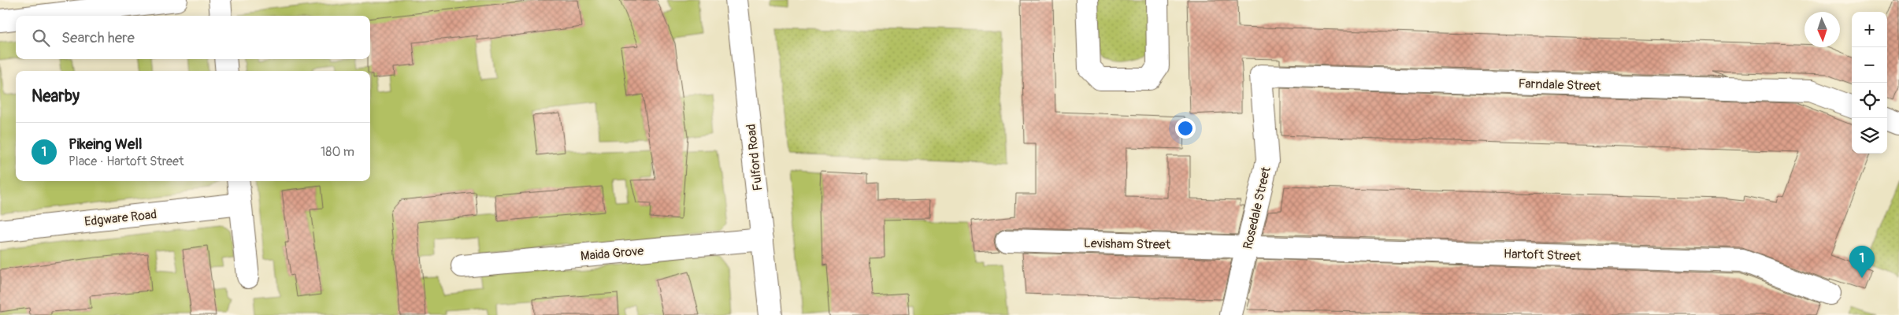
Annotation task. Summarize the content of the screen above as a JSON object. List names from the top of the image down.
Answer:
{
  "streets": {
    "street": [
      "Farndale Street",
      "Fulford Road",
      "Rosedale Street",
      "Edgware Road",
      "Levisham Street",
      "Maida Grove",
      "Hartoft Street"
    ]
  },
  "crossings": [
    ["Farndale Street", "Rosedale Street"],
    ["Fulford Road", "Maida Grove"],
    ["Rosedale Street", "Levisham Street"],
    ["Rosedale Street", "Hartoft Street"],
    ["Levisham Street", "Hartoft Street"]
  ],
  "north": "bottom",
  "page": {
    "map_buttons": ["+", "−"],
    "search": "Search here",
    "heading": "Nearby",
    "list": [
      {
        "mark": "1",
        "name": "Pikeing Well",
        "note": "Place · Hartoft Street",
        "value": "180 m"
      }
    ],
    "pins": "1"
  }
}
